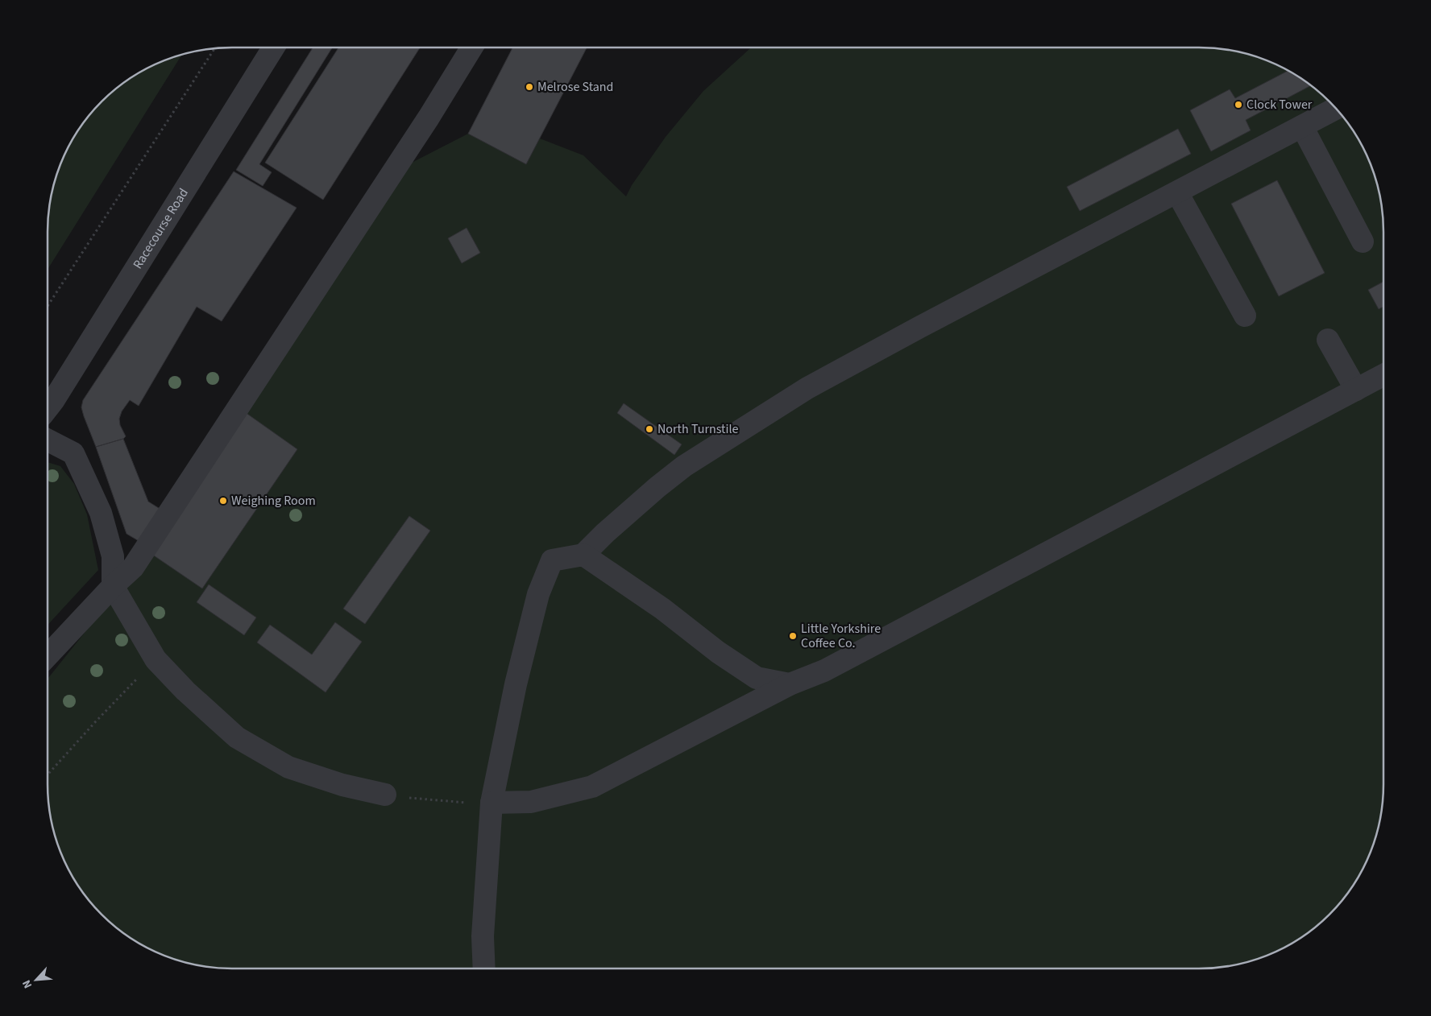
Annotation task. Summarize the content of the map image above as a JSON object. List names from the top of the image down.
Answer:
{
  "streets": {
    "street": ["Racecourse Road"]
  },
  "places": [
    "Melrose Stand",
    "Clock Tower",
    "North Turnstile",
    "Weighing Room",
    "Little Yorkshire Coffee Co."
  ],
  "north": "bottom left"
}
